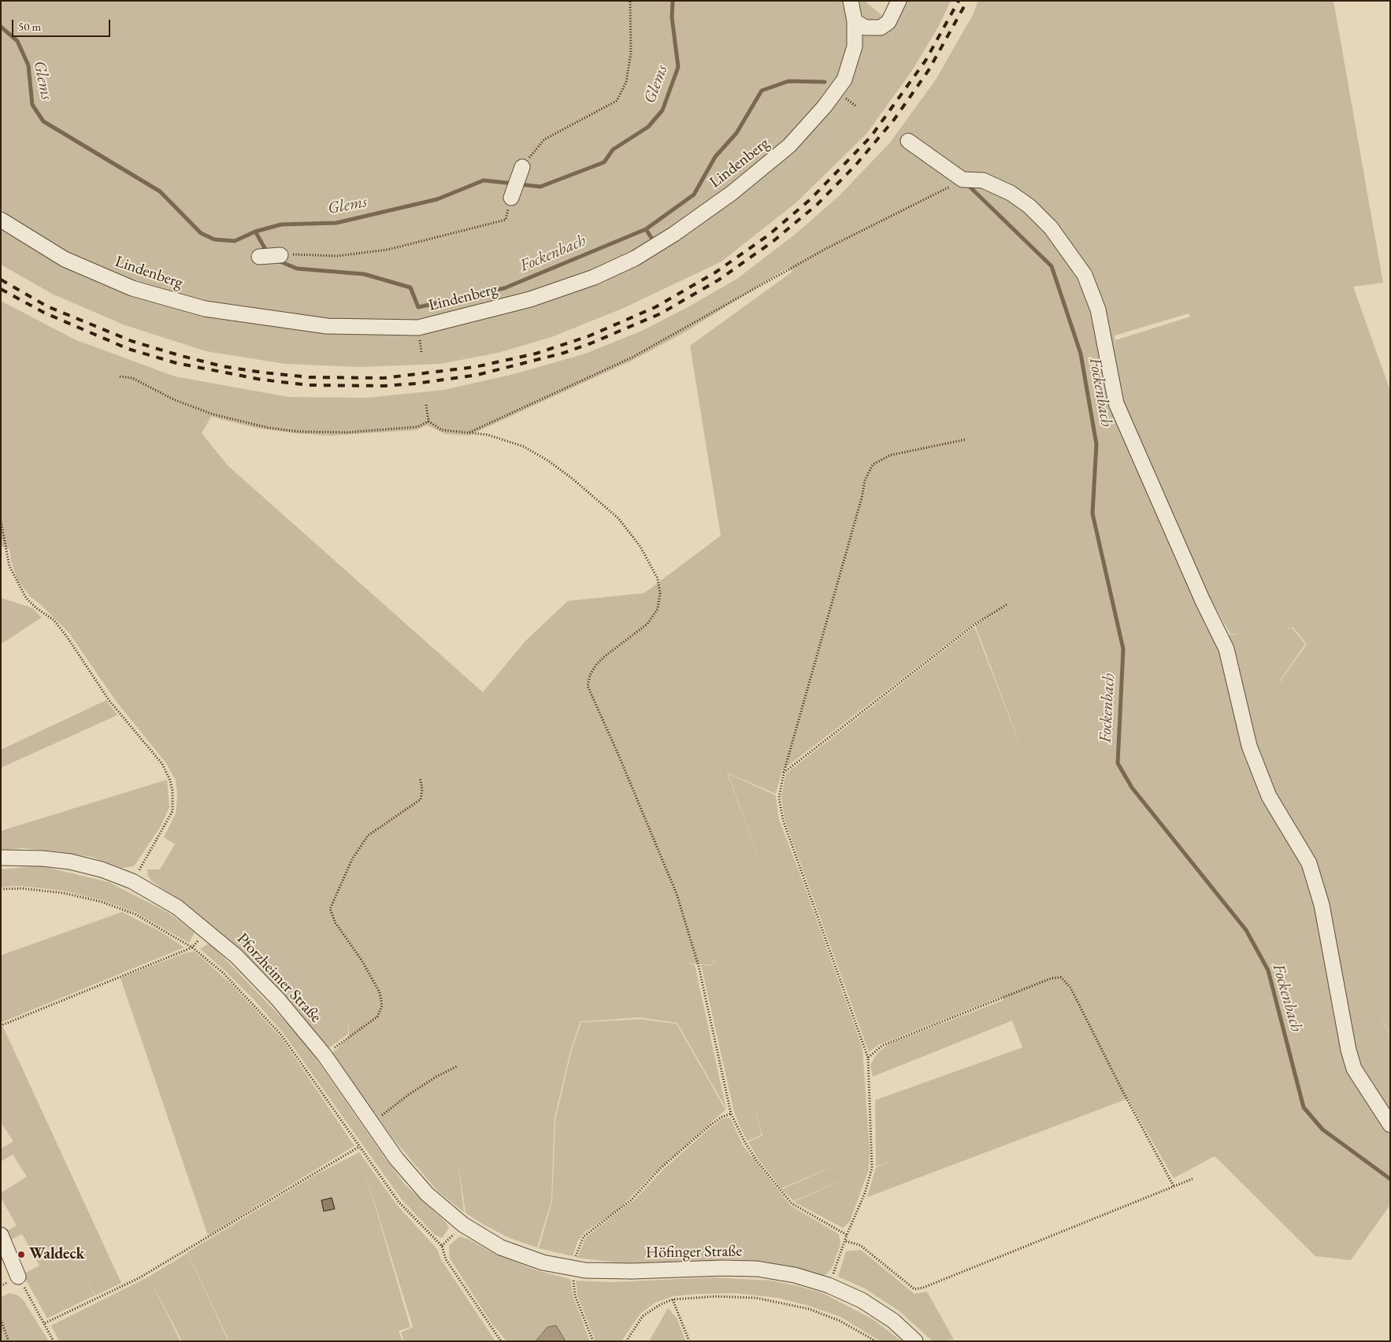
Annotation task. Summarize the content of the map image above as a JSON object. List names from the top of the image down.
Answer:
{
  "streets": {
    "street": ["Lindenberg", "Pforzheimer Straße", "Höfinger Straße"]
  },
  "crossings": [
    ["Pforzheimer Straße", "Höfinger Straße"]
  ],
  "water": ["Glems", "Fockenbach"],
  "places": ["Waldeck"],
  "scale_bar": "50 m"
}
